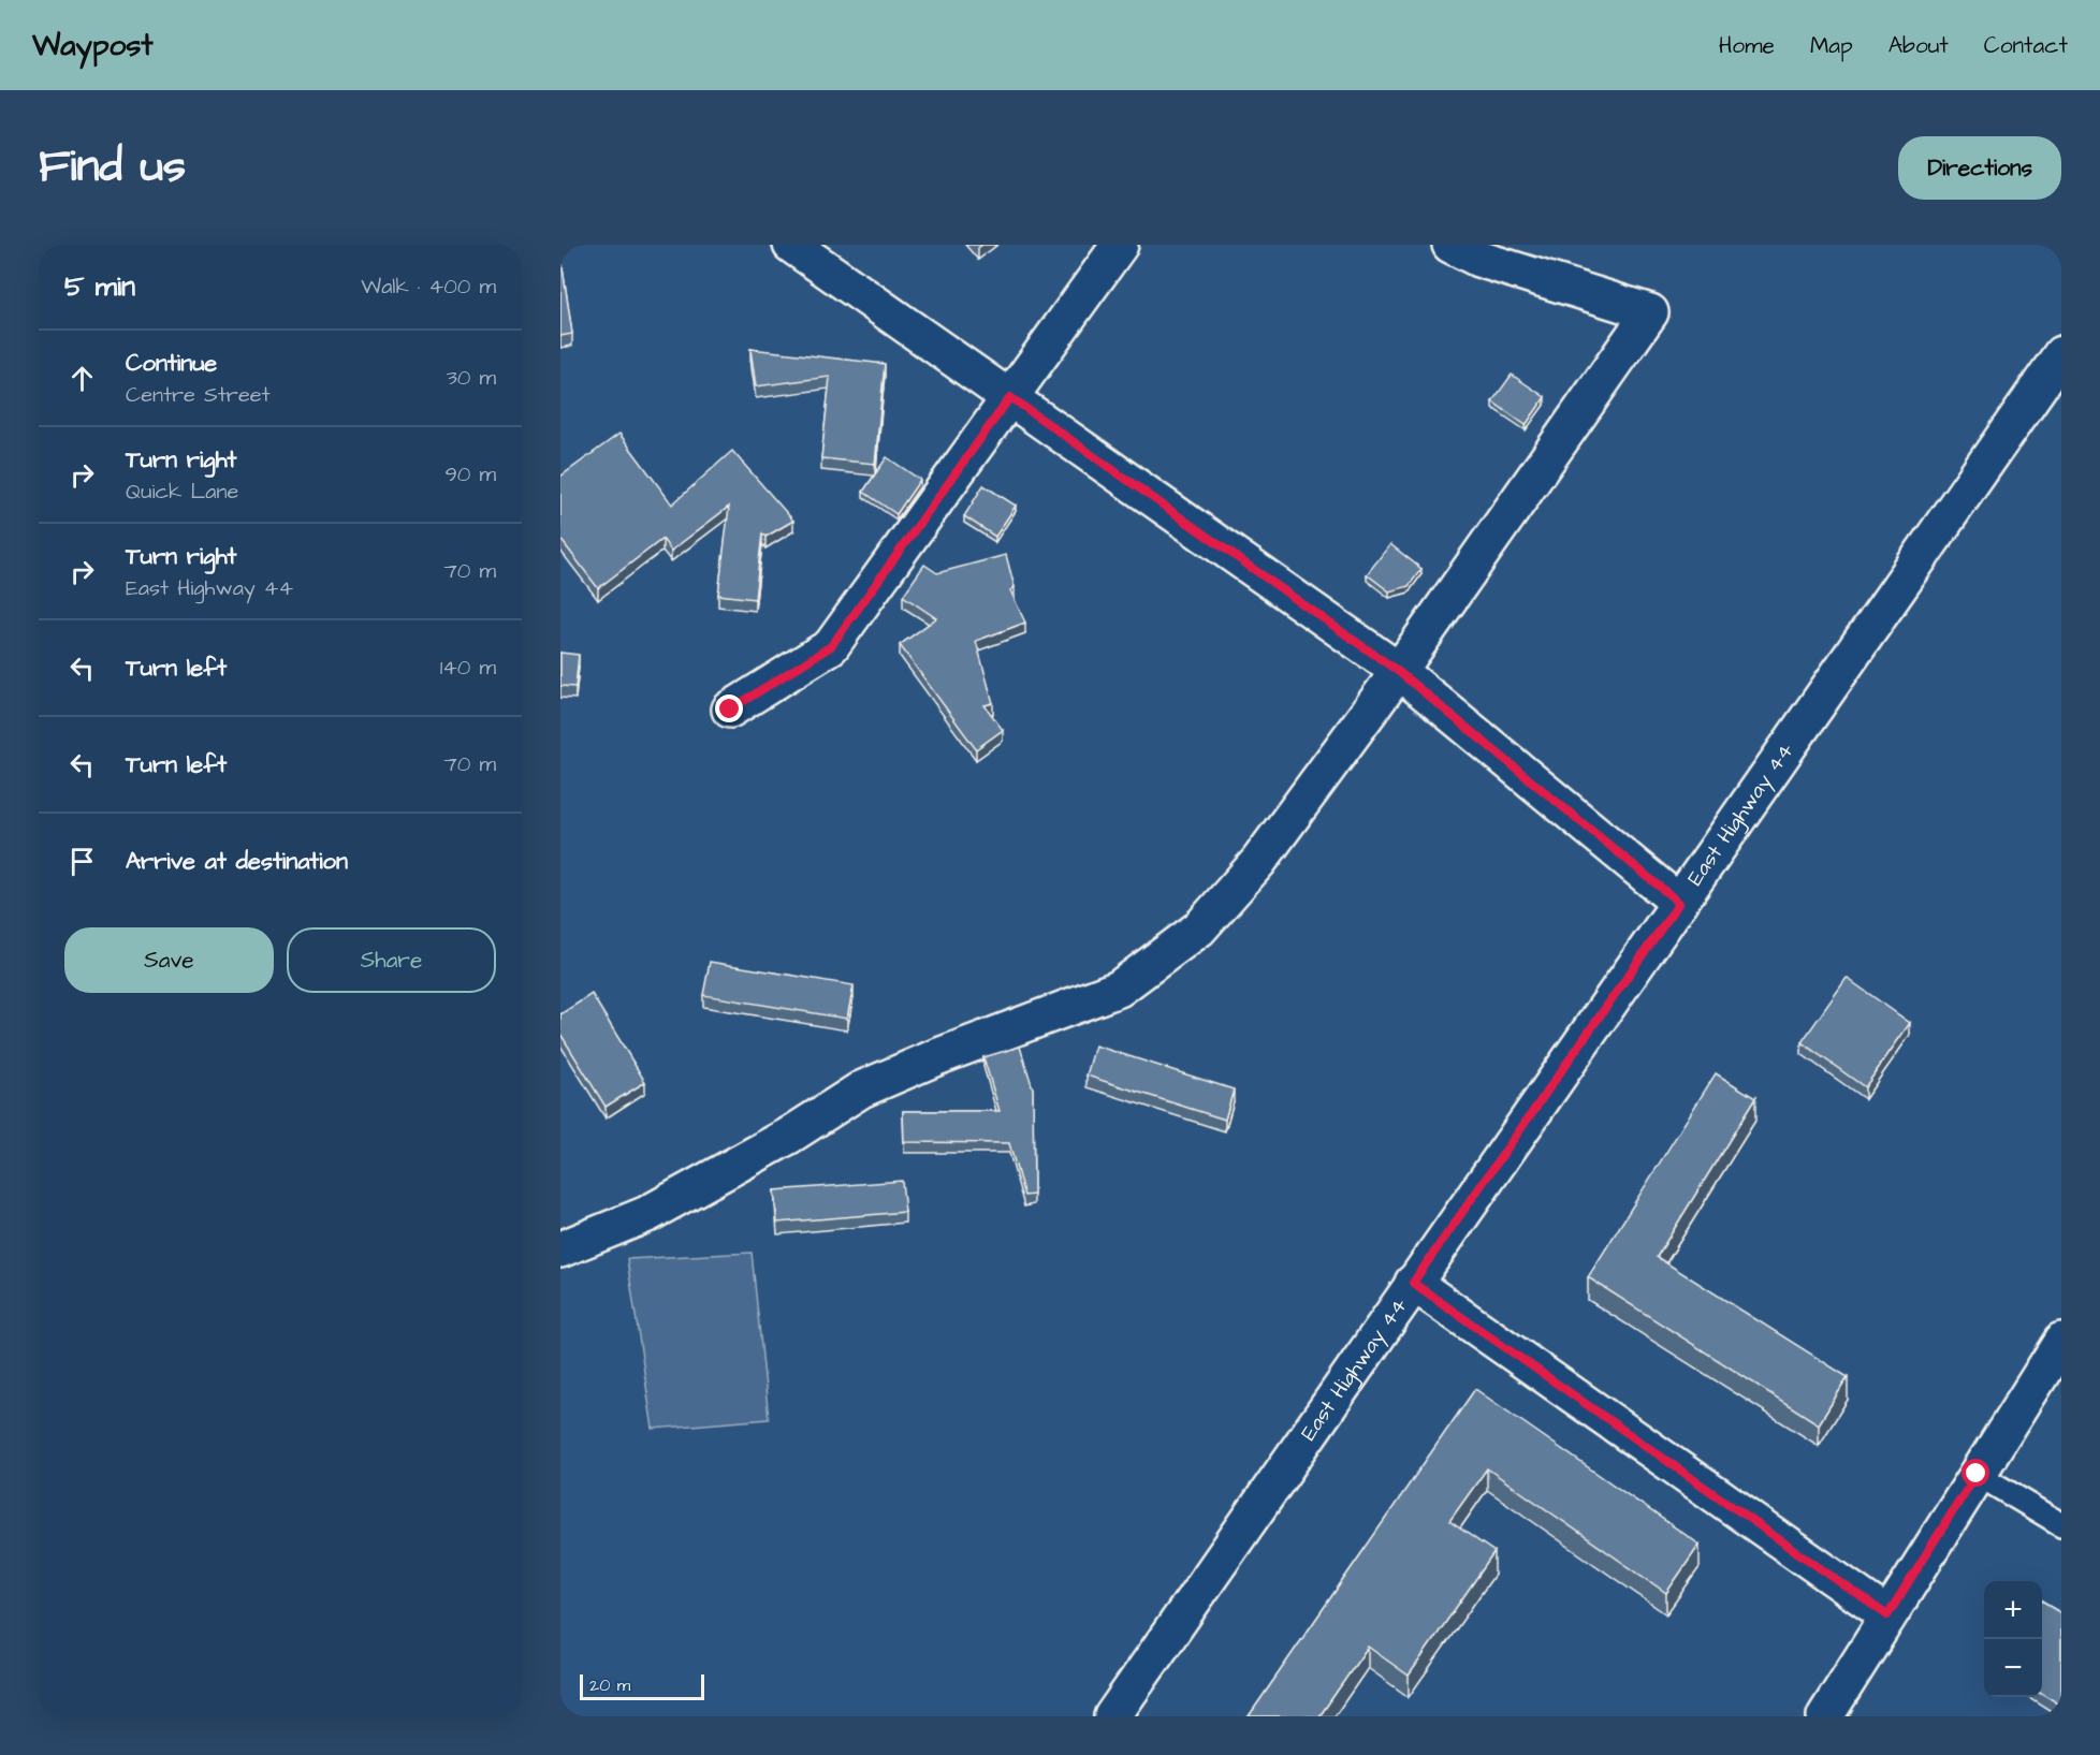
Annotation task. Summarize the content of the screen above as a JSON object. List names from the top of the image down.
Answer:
{
  "streets": {
    "street": ["East Highway 44"]
  },
  "scale_bar": "20 m",
  "page": {
    "header": "Waypost",
    "nav": [
      "Home",
      "Map",
      "About",
      "Contact"
    ],
    "title": "Find us",
    "buttons": [
      "Directions",
      ["Save", "Share"]
    ],
    "heading": ["5 min", "Walk · 400 m"],
    "list": [
      ["Continue", "Centre Street", "30 m"],
      ["Turn right", "Quick Lane", "90 m"],
      ["Turn right", "East Highway 44", "70 m"],
      ["Turn left", "140 m"],
      ["Turn left", "70 m"],
      "Arrive at destination"
    ],
    "map_buttons": ["+", "−"],
    "scale": "20 m"
  }
}
